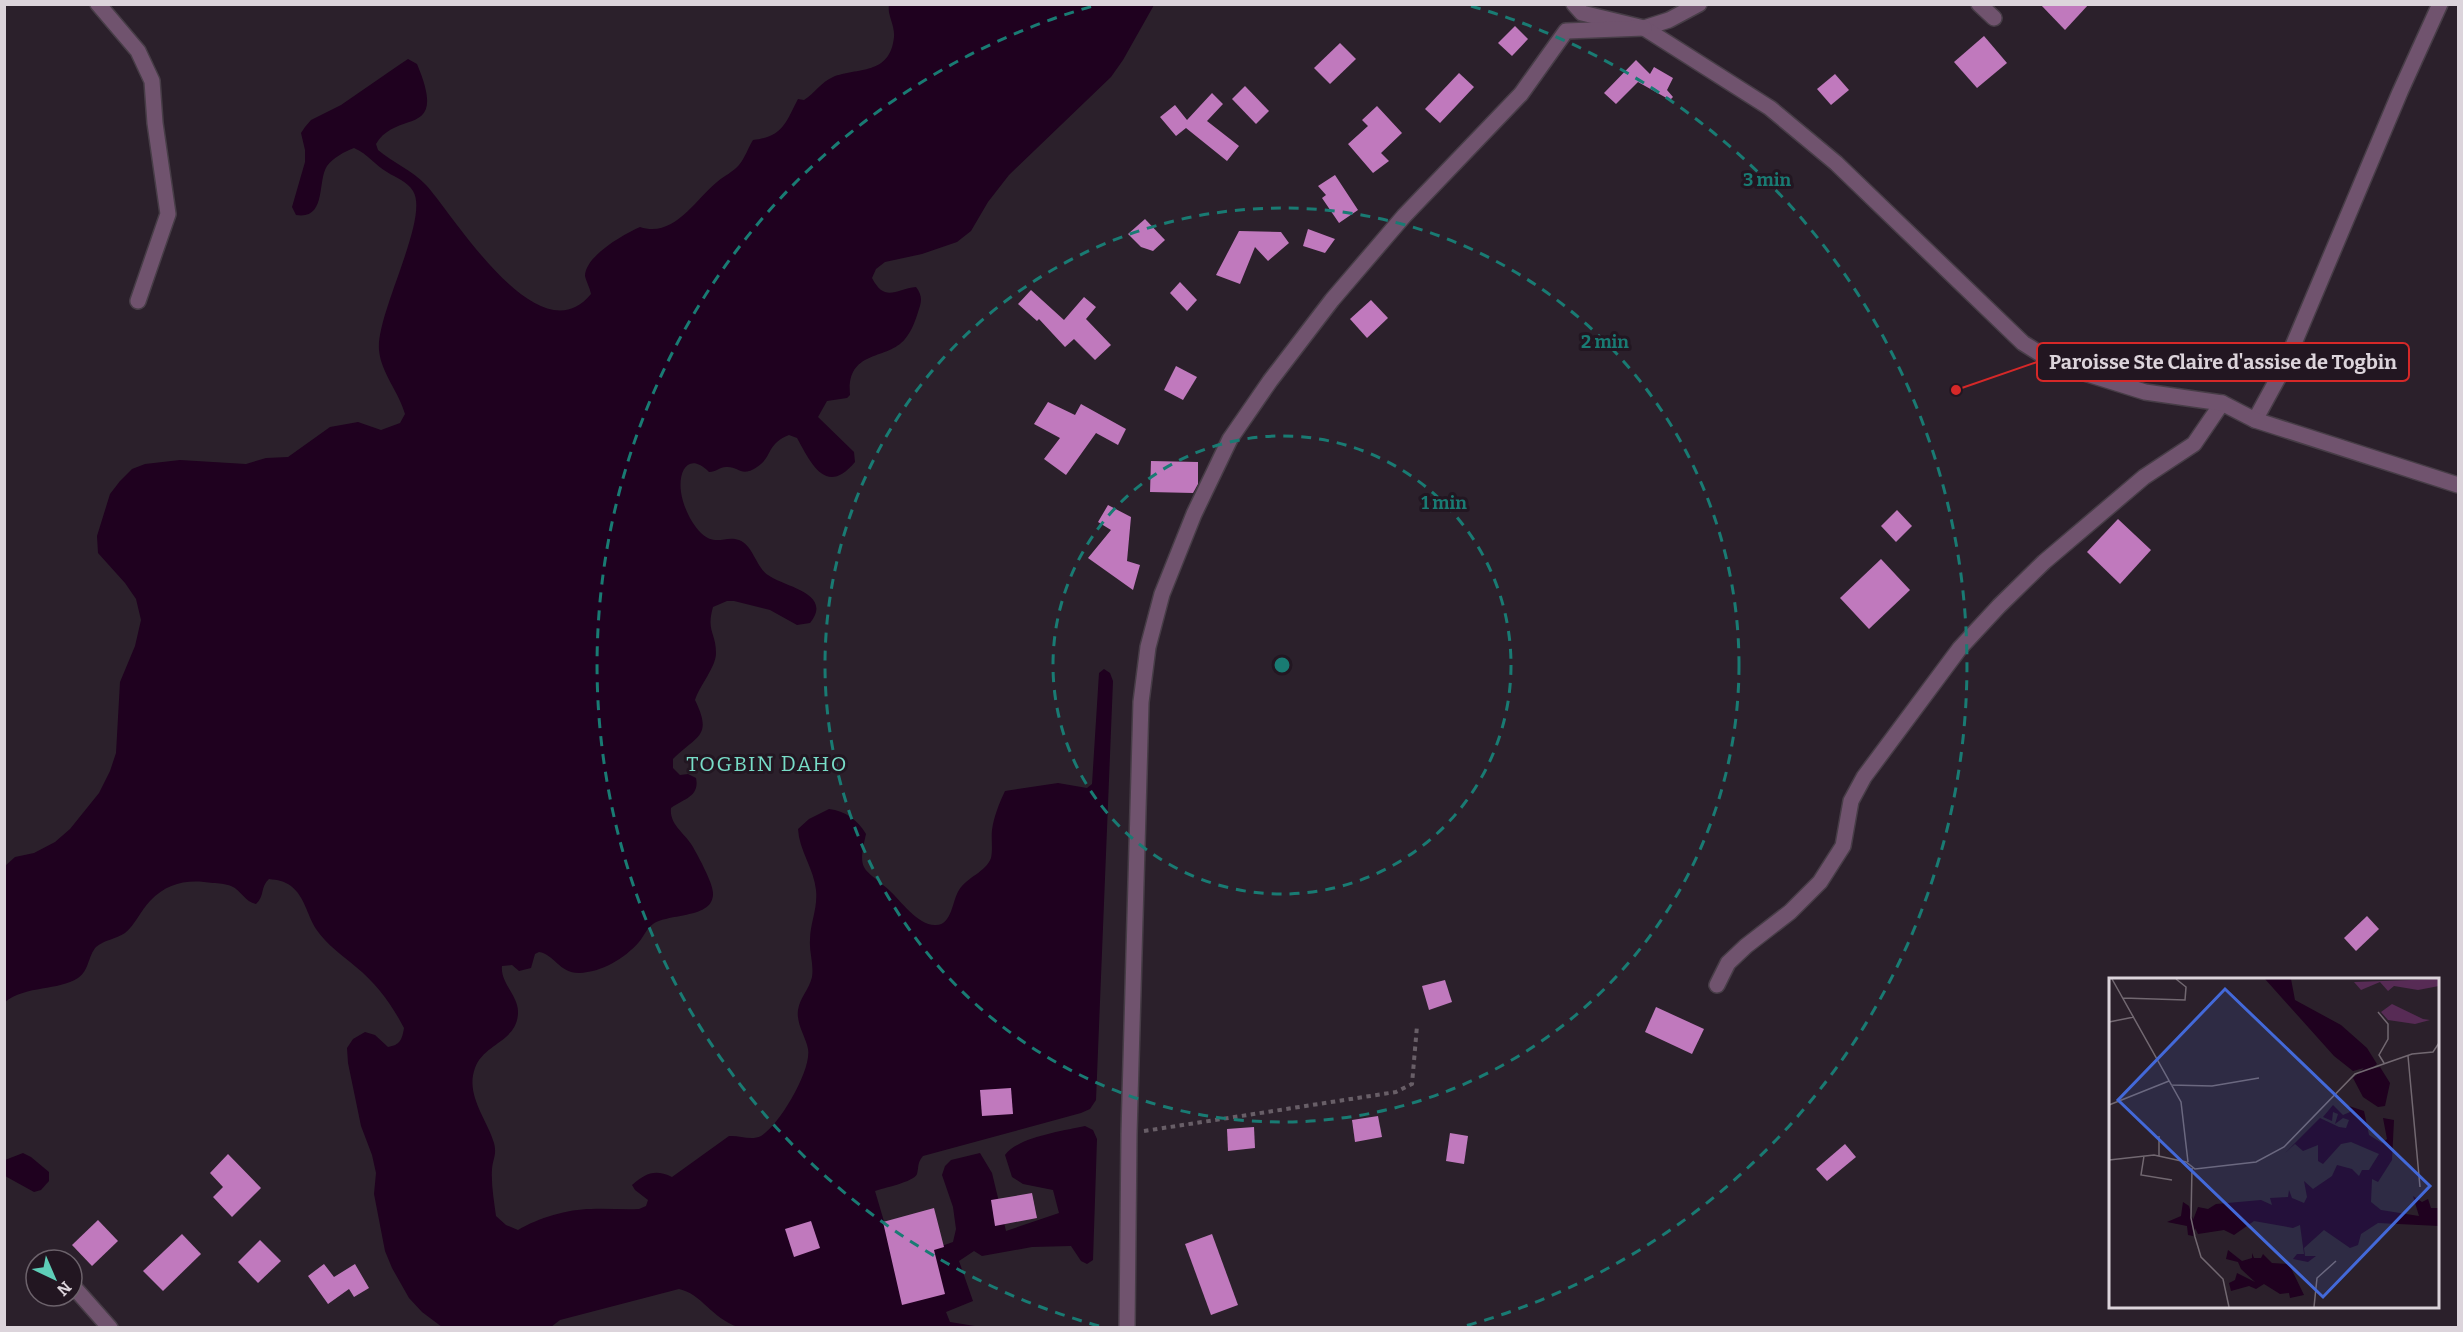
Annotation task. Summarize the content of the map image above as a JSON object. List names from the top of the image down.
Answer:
{
  "districts": ["TOGBIN DAHO"],
  "places": ["Paroisse Ste Claire d'assise de Togbin"],
  "north": "bottom right",
  "rings": ["3 min", "2 min", "1 min"]
}
